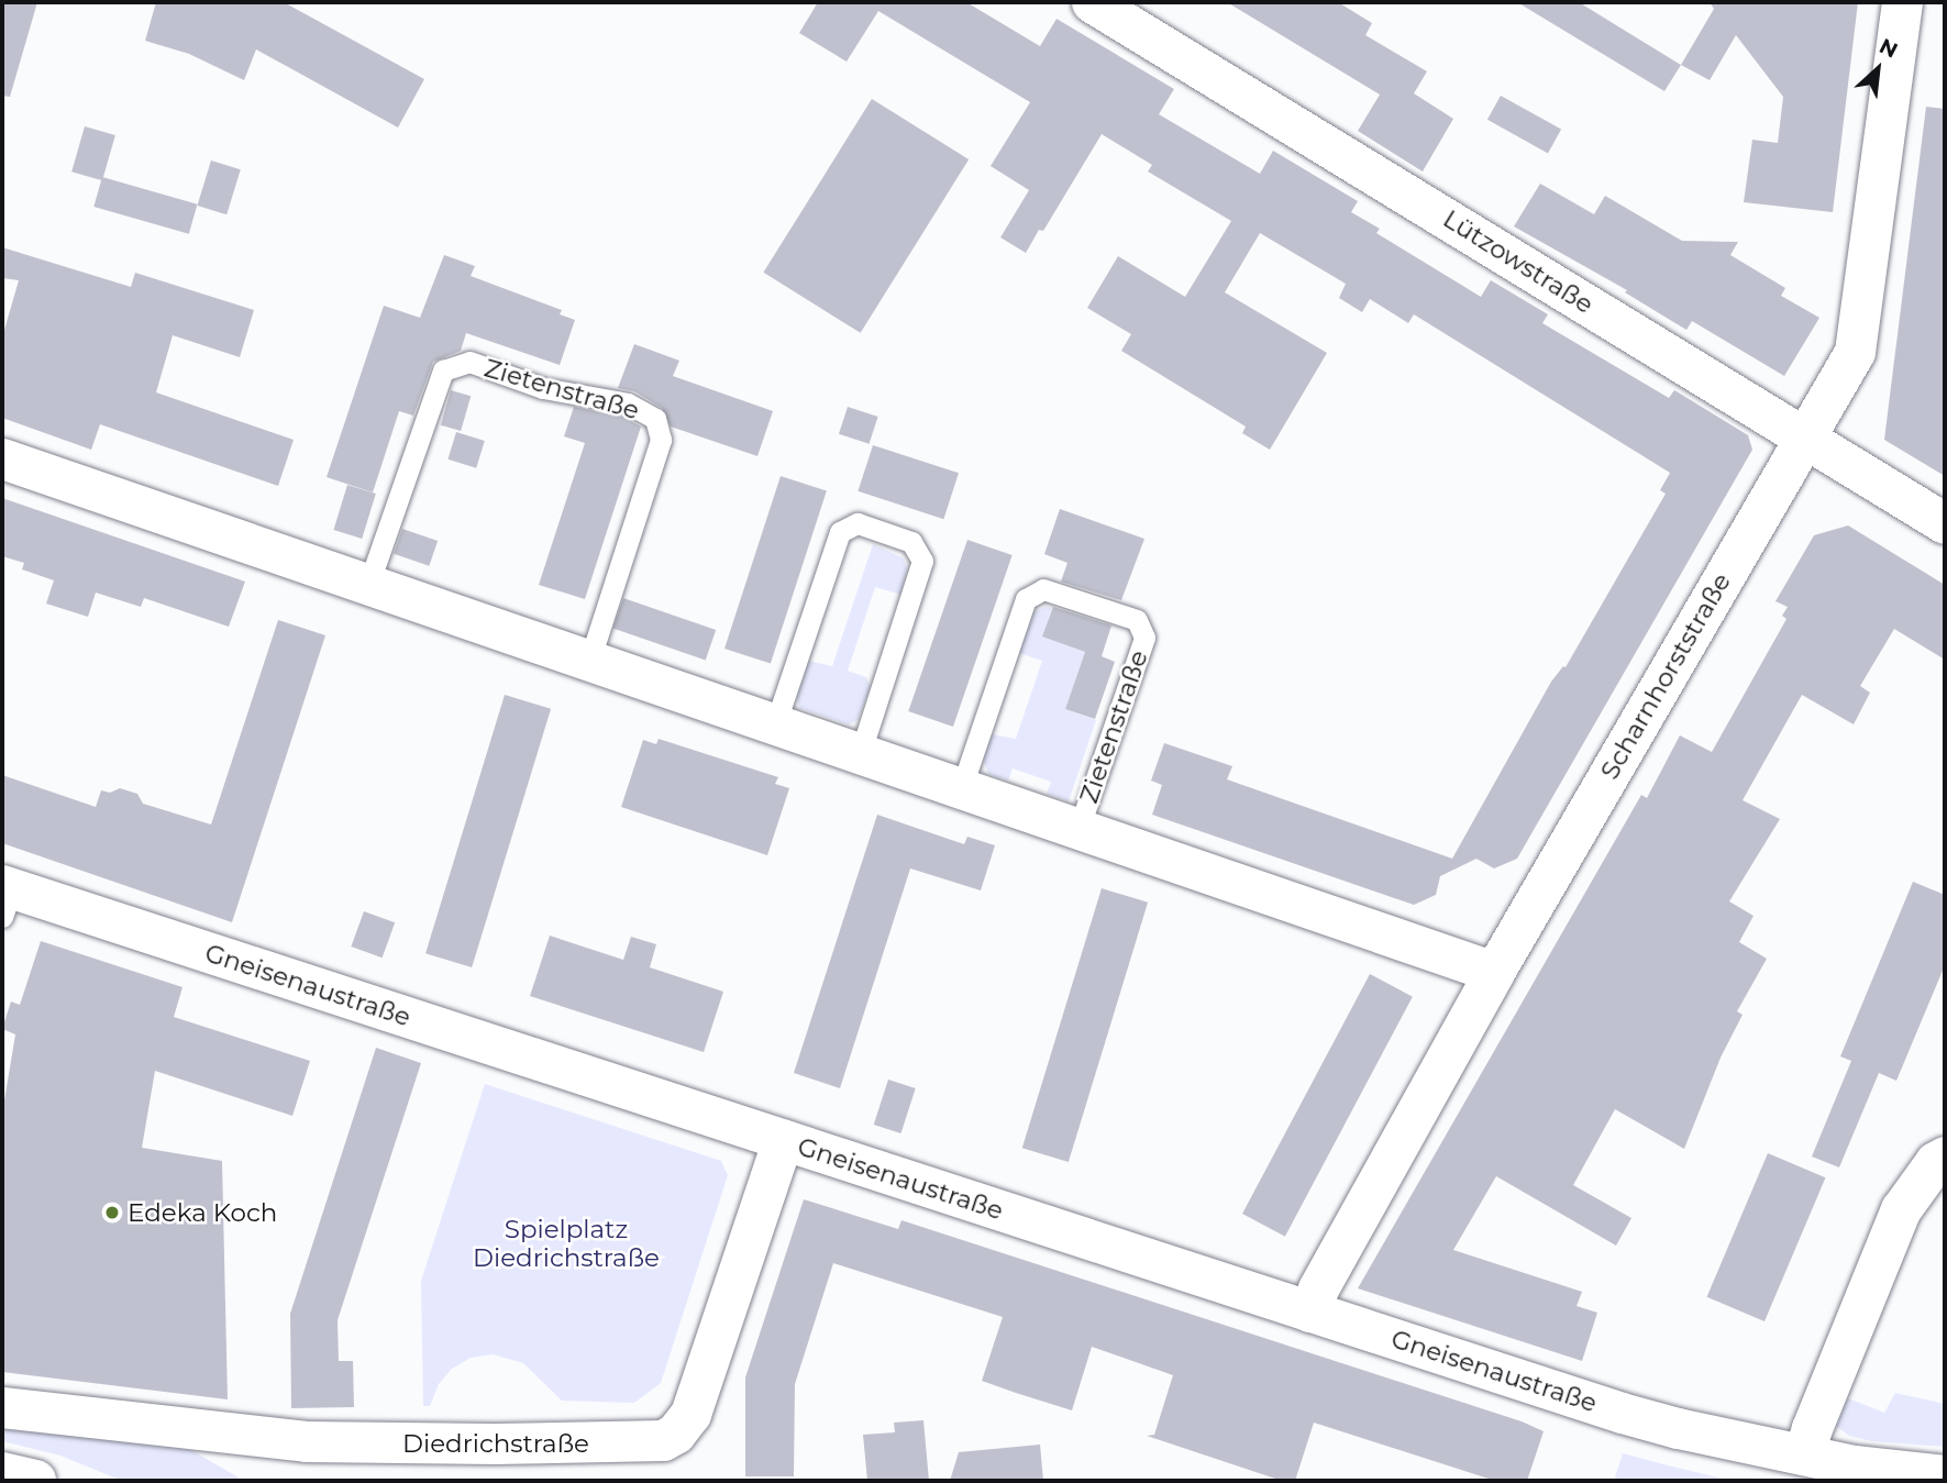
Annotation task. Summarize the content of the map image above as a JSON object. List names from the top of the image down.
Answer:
{
  "streets": {
    "street": [
      "Lützowstraße",
      "Zietenstraße",
      "Scharnhorststraße",
      "Gneisenaustraße",
      "Diedrichstraße"
    ]
  },
  "crossings": [
    ["Lützowstraße", "Scharnhorststraße"],
    ["Zietenstraße", "Scharnhorststraße"],
    ["Scharnhorststraße", "Gneisenaustraße"],
    ["Gneisenaustraße", "Diedrichstraße"]
  ],
  "parks": ["Spielplatz Diedrichstraße"],
  "places": ["Edeka Koch"],
  "north": "top right"
}
